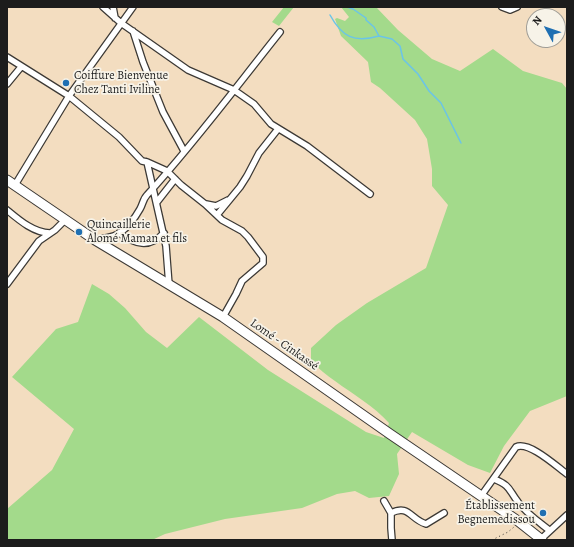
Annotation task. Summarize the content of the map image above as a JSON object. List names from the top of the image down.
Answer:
{
  "streets": {
    "highway": ["Lomé - Cinkassé"]
  },
  "places": ["Coiffure Bienvenue Chez Tanti Iviline", "Quincaillerie Alomé Maman et fils", "Établissement Begnemedissou"],
  "north": "top left"
}
